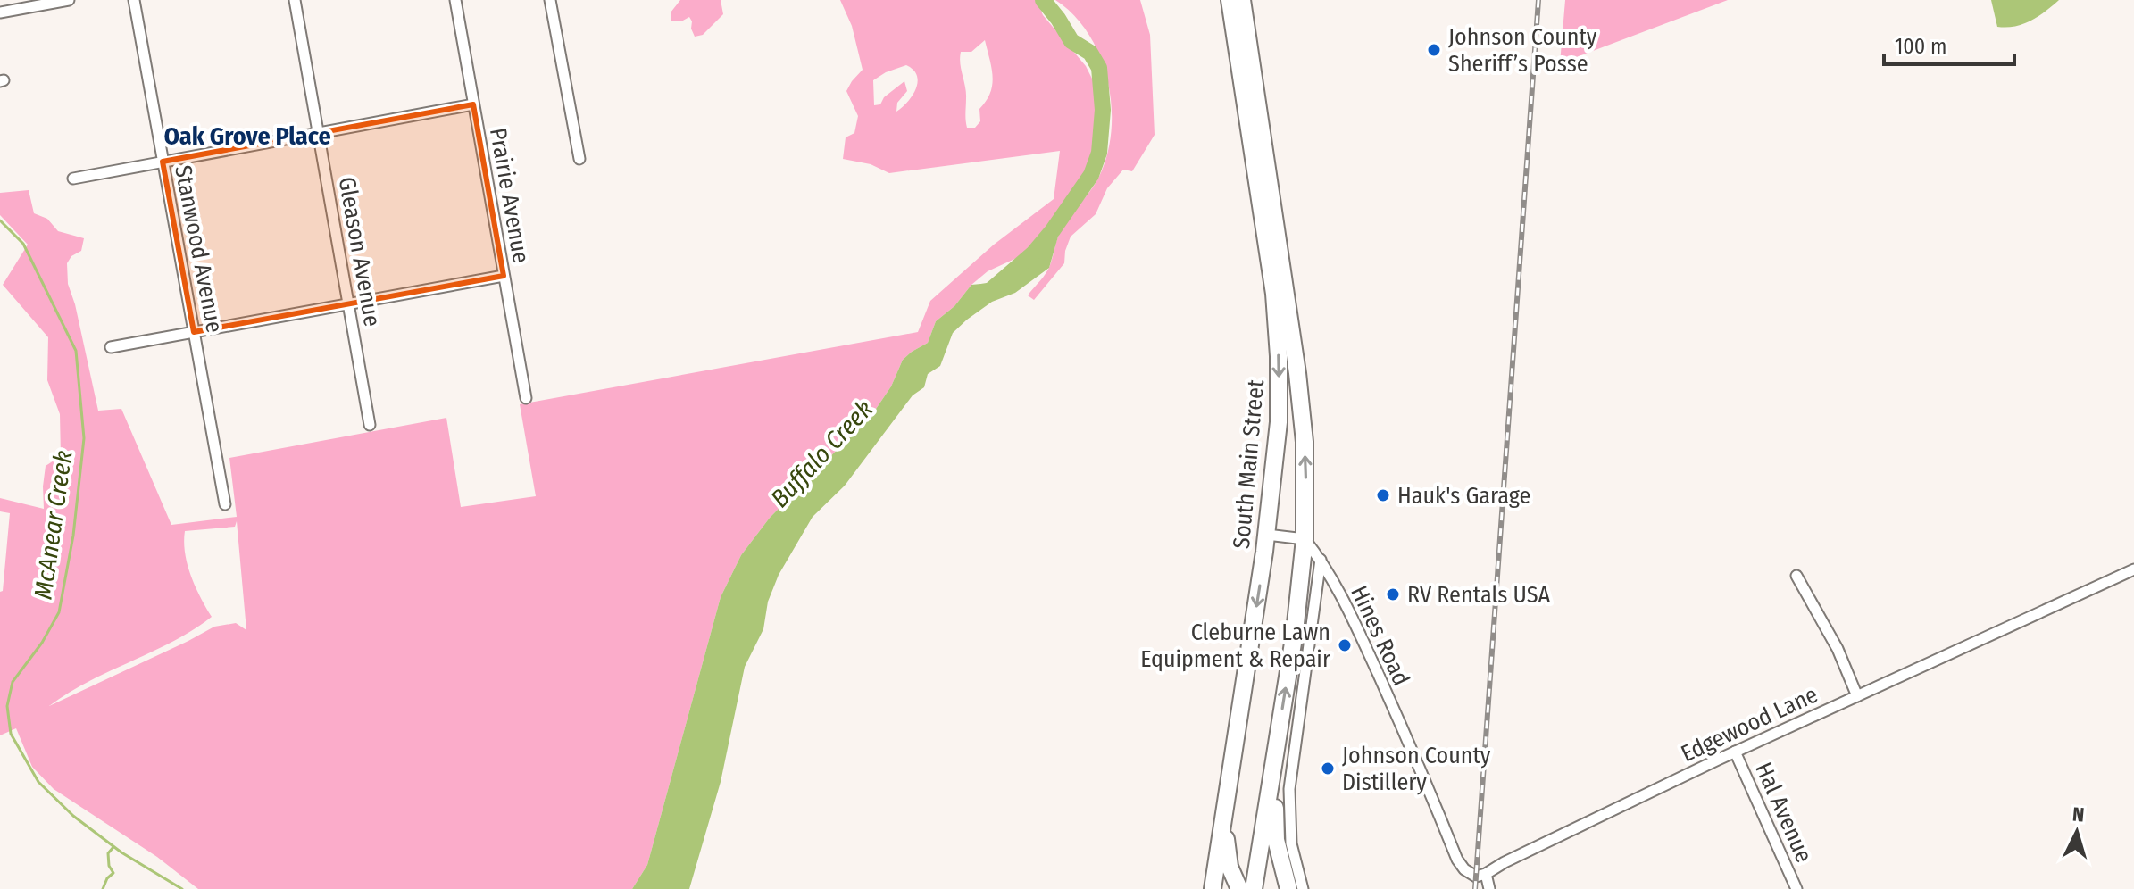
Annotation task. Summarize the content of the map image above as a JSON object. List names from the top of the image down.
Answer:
{
  "streets": {
    "main road": ["South Main Street"],
    "street": [
      "Prairie Avenue",
      "Stanwood Avenue",
      "Gleason Avenue",
      "Hines Road",
      "Edgewood Lane",
      "Hal Avenue"
    ]
  },
  "crossings": [
    ["South Main Street", "Hines Road"],
    ["Hines Road", "Edgewood Lane"],
    ["Edgewood Lane", "Hal Avenue"]
  ],
  "districts": ["Oak Grove Place"],
  "water": ["Buffalo Creek", "McAnear Creek"],
  "places": [
    "Johnson County Sheriff’s Posse",
    "Hauk's Garage",
    "RV Rentals USA",
    "Cleburne Lawn Equipment & Repair",
    "Johnson County Distillery"
  ],
  "scale_bar": "100 m",
  "north": "top"
}
